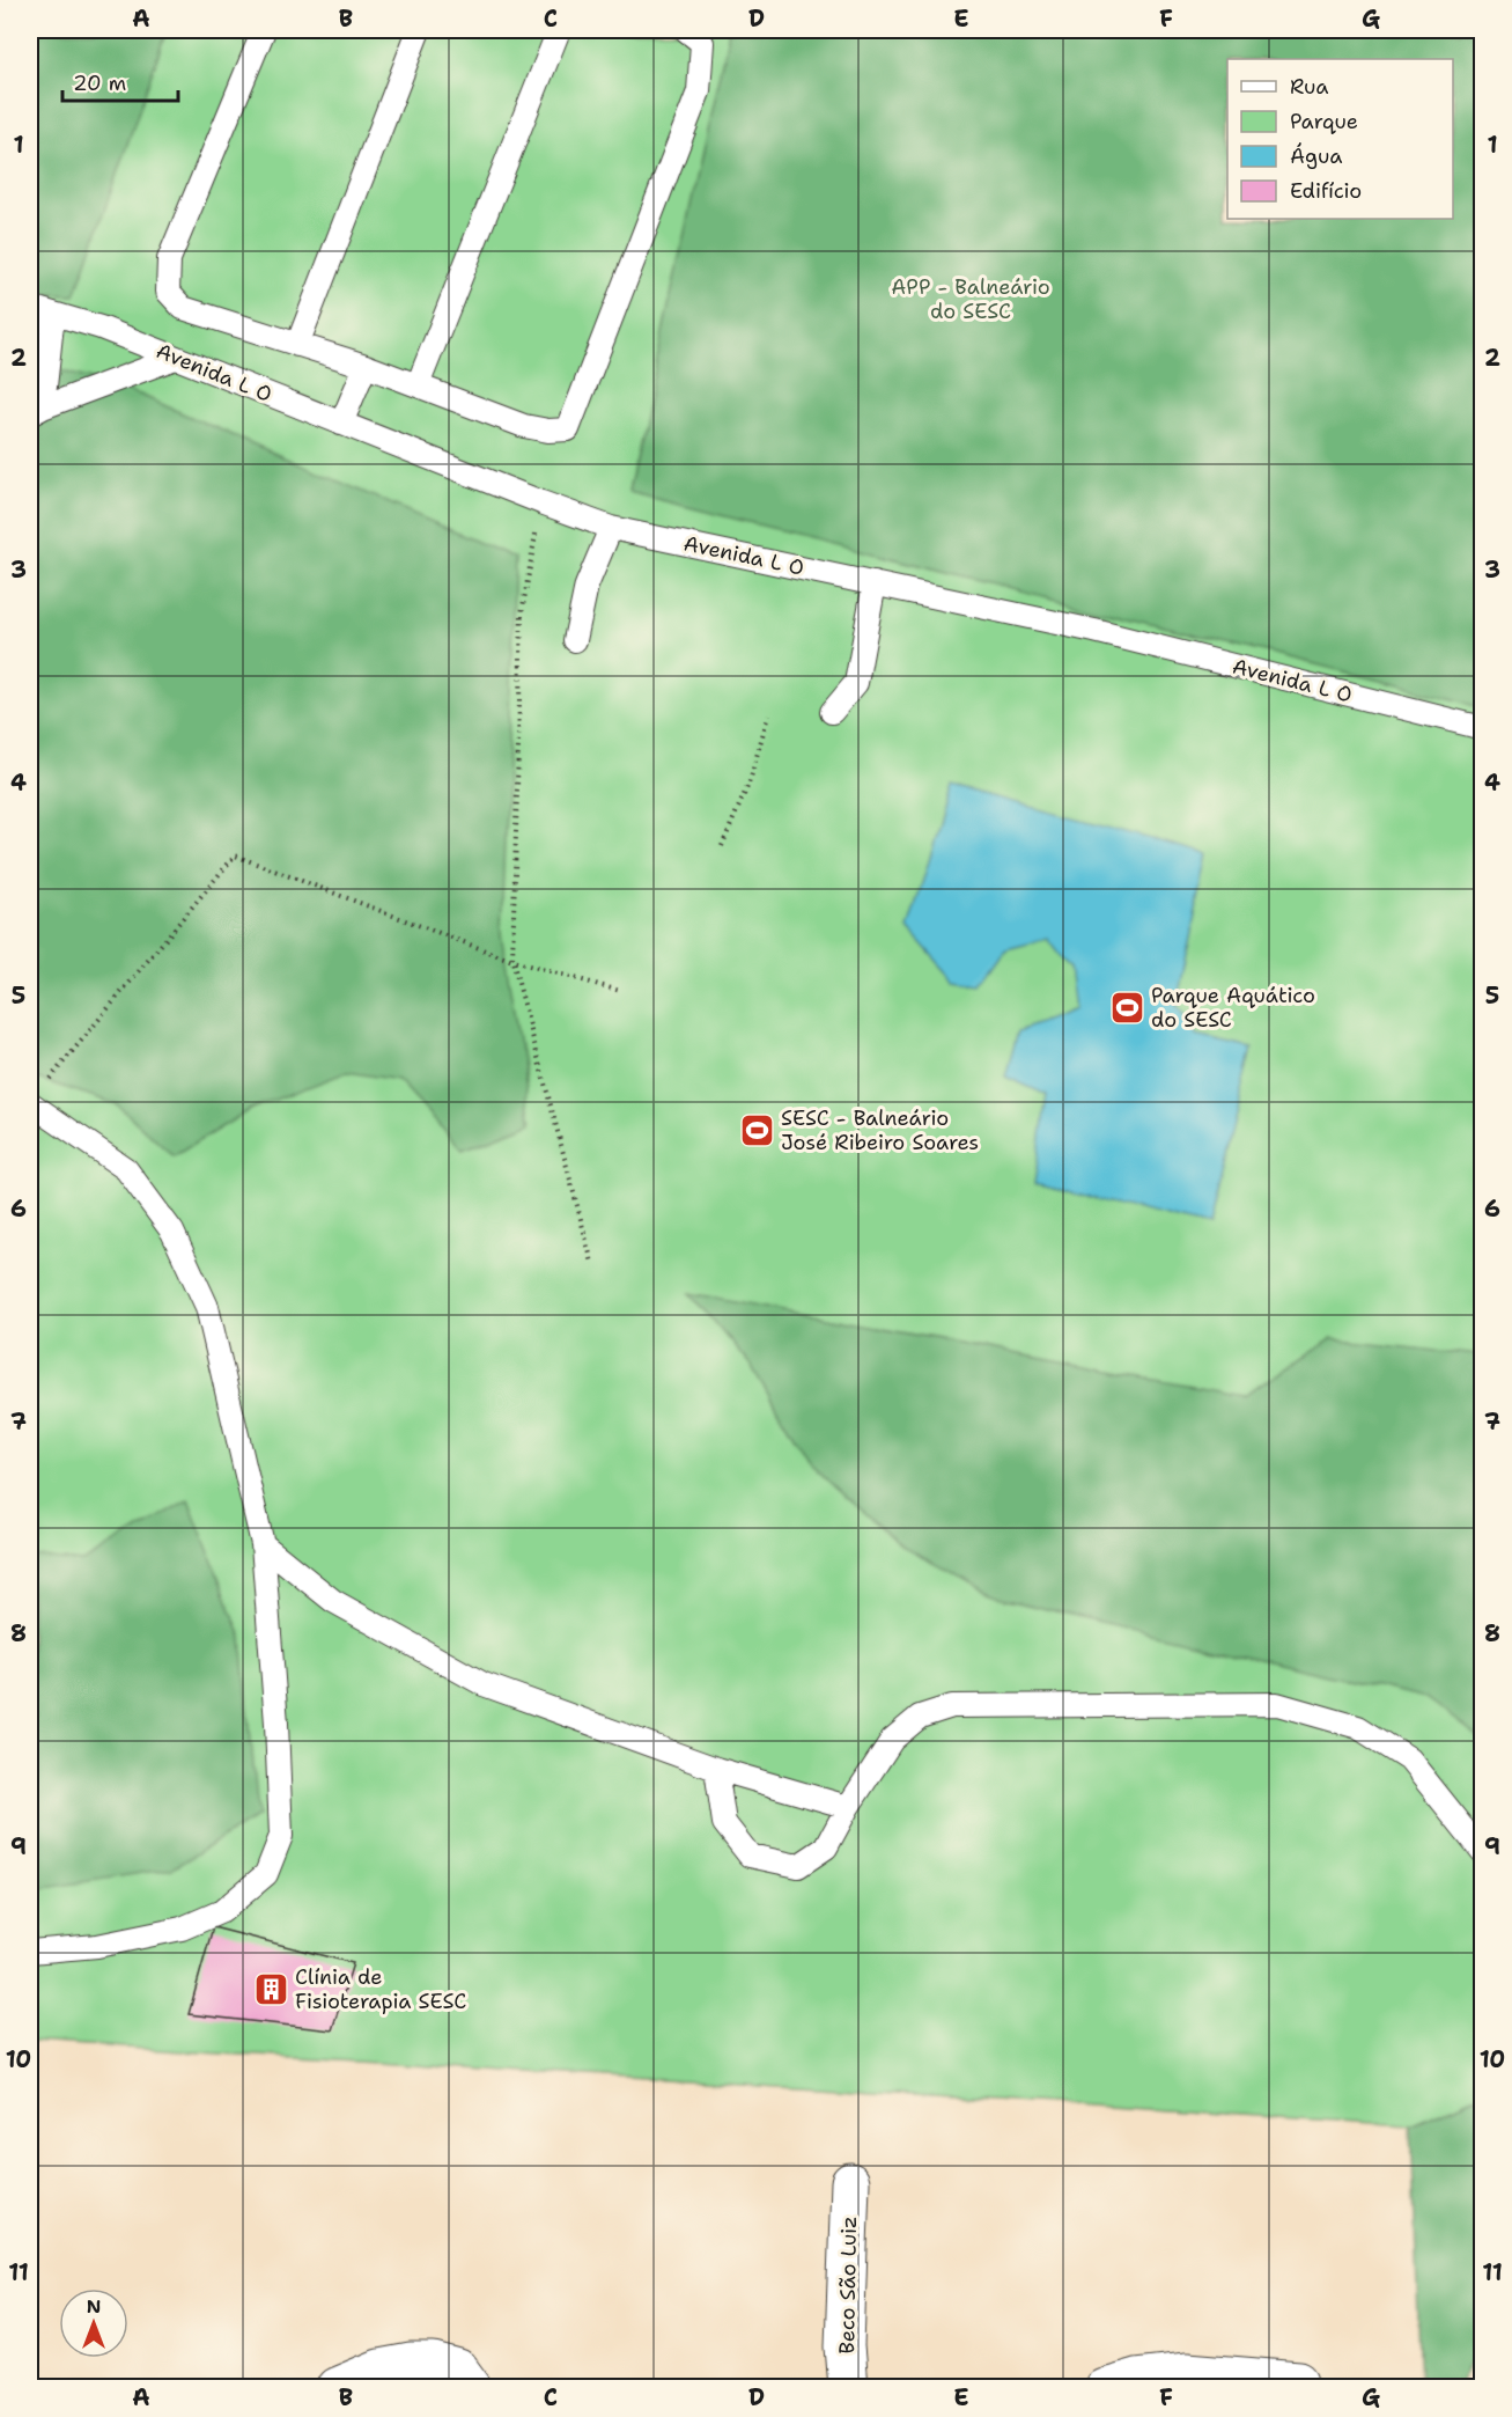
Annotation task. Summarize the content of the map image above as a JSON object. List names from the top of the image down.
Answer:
{
  "streets": {
    "street": ["Beco São Luiz"],
    "lane": ["Avenida L O"]
  },
  "parks": ["APP - Balneário do SESC"],
  "places": {
    "sports": ["Parque Aquático do SESC", "SESC - Balneário José Ribeiro Soares"],
    "building": ["Clínia de Fisioterapia SESC"]
  },
  "legend": [
    "Rua",
    "Parque",
    "Água",
    "Edifício"
  ],
  "scale_bar": "20 m",
  "north": "top",
  "grid": {
    "columns": [
      "A",
      "B",
      "C",
      "D",
      "E",
      "F",
      "G"
    ],
    "rows": [
      "1",
      "2",
      "3",
      "4",
      "5",
      "6",
      "7",
      "8",
      "9",
      "10",
      "11"
    ]
  }
}
